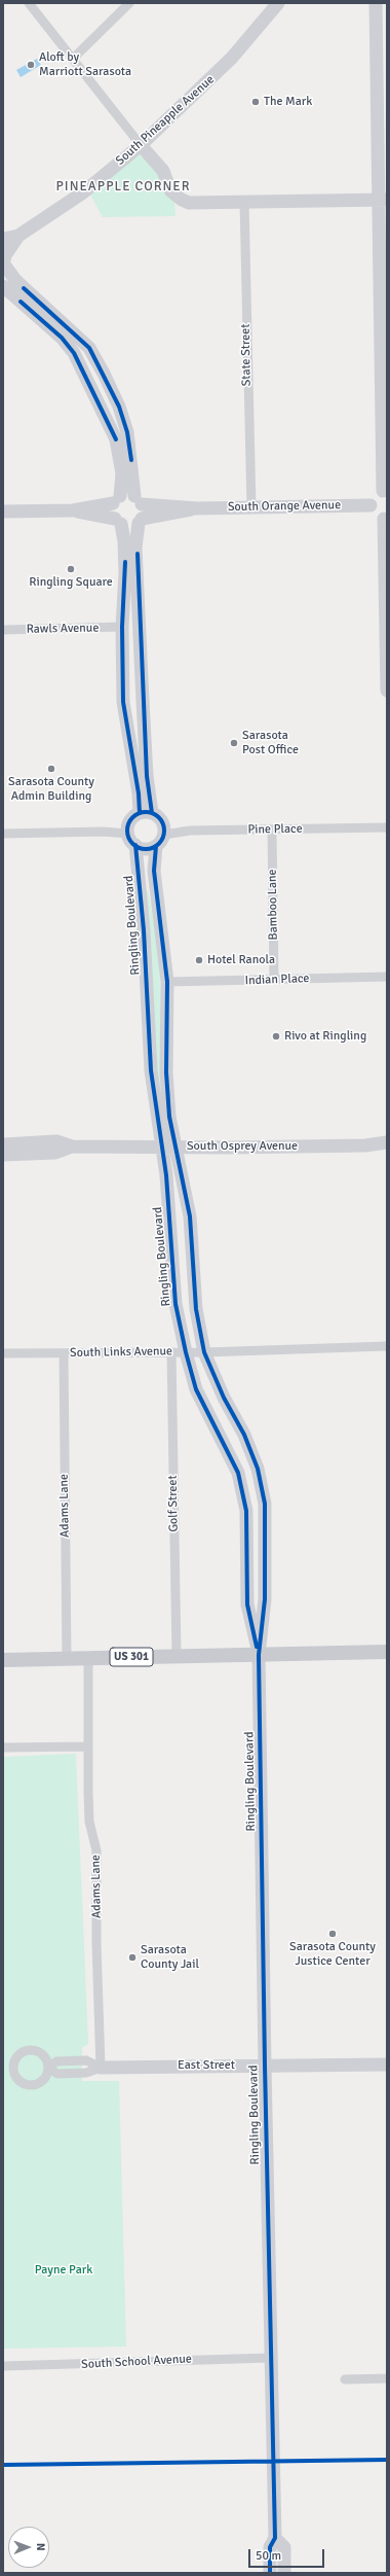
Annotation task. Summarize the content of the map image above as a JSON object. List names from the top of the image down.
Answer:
{
  "streets": {
    "main road": ["US 301"],
    "street": [
      "South Pineapple Avenue",
      "State Street",
      "South Orange Avenue",
      "Rawls Avenue",
      "Pine Place",
      "Bamboo Lane",
      "Ringling Boulevard",
      "Indian Place",
      "South Osprey Avenue",
      "South Links Avenue",
      "Golf Street",
      "Adams Lane",
      "East Street",
      "South School Avenue"
    ]
  },
  "crossings": [
    ["State Street", "South Orange Avenue"],
    ["Pine Place", "Bamboo Lane"],
    ["Pine Place", "Ringling Boulevard"],
    ["Bamboo Lane", "Indian Place"],
    ["Ringling Boulevard", "Indian Place"],
    ["Ringling Boulevard", "South Osprey Avenue"],
    ["Ringling Boulevard", "South Links Avenue"],
    ["Ringling Boulevard", "US 301"],
    ["Ringling Boulevard", "East Street"],
    ["Ringling Boulevard", "South School Avenue"],
    ["South Links Avenue", "Golf Street"],
    ["South Links Avenue", "Adams Lane"],
    ["Golf Street", "US 301"],
    ["Adams Lane", "US 301"],
    ["Adams Lane", "East Street"]
  ],
  "districts": ["PINEAPPLE CORNER"],
  "parks": ["Payne Park"],
  "places": [
    "Aloft by Marriott Sarasota",
    "The Mark",
    "Ringling Square",
    "Sarasota Post Office",
    "Sarasota County Admin Building",
    "Hotel Ranola",
    "Rivo at Ringling",
    "Sarasota County Justice Center",
    "Sarasota County Jail"
  ],
  "scale_bar": "50 m",
  "north": "right"
}
